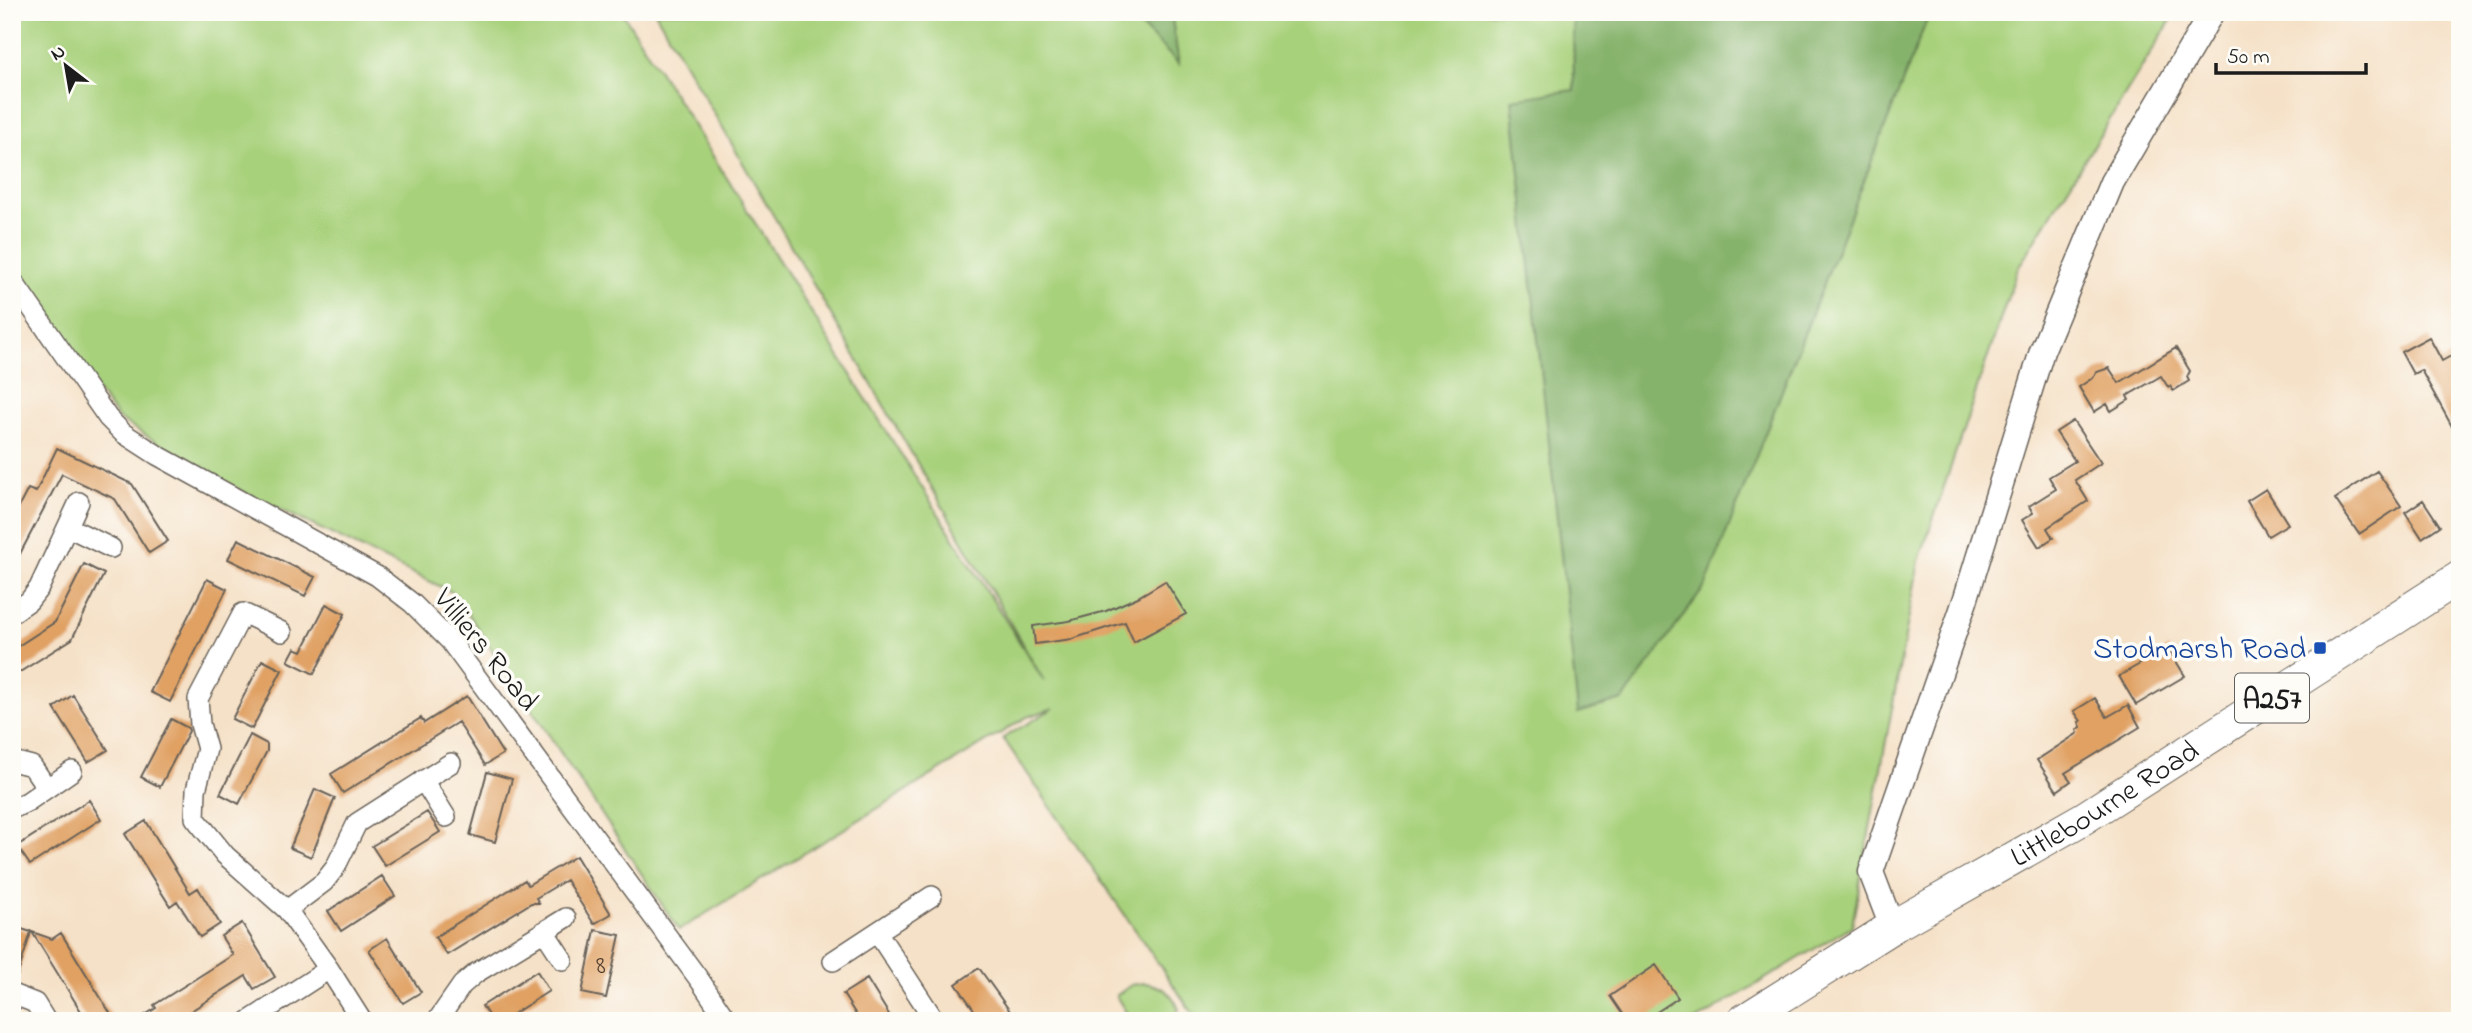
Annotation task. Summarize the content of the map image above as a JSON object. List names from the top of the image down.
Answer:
{
  "streets": {
    "main road": ["A257", "Littlebourne Road"],
    "street": ["Villiers Road"]
  },
  "places": {
    "transit": ["Stodmarsh Road"]
  },
  "house_numbers": ["8"],
  "scale_bar": "50 m",
  "north": "top left"
}
